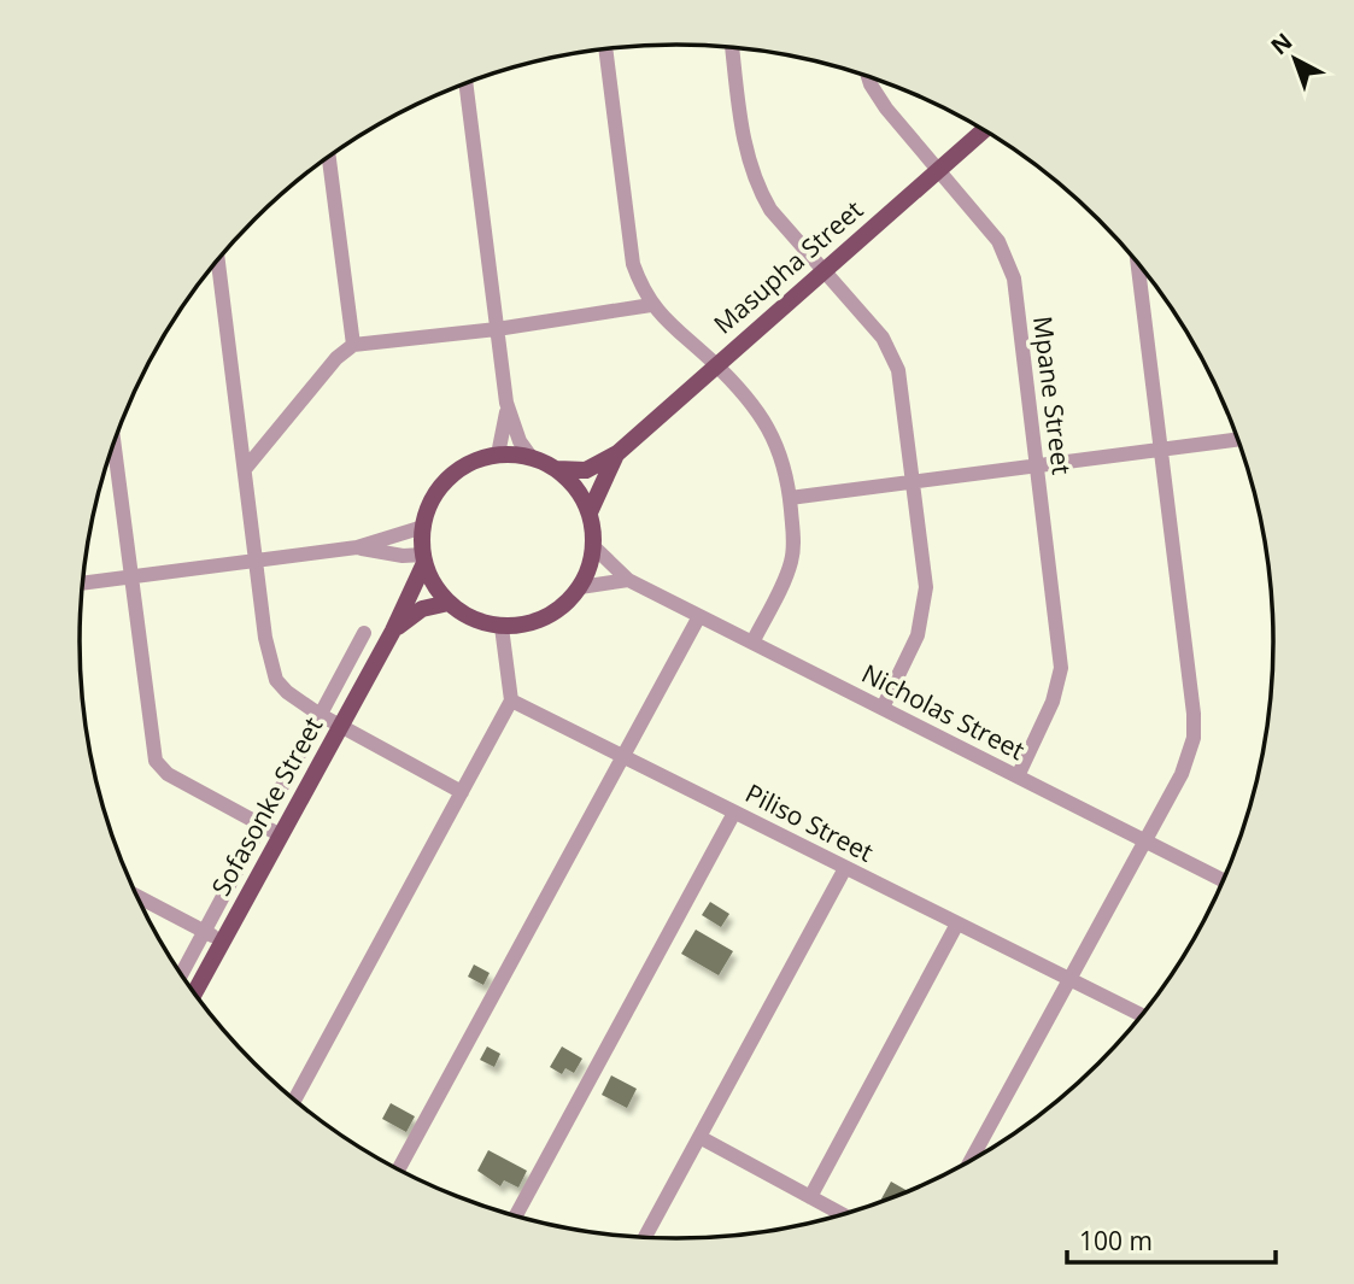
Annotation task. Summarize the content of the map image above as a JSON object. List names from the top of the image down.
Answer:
{
  "streets": {
    "main road": ["Masupha Street", "Sofasonke Street"],
    "street": ["Mpane Street", "Nicholas Street", "Piliso Street"]
  },
  "crossings": [
    ["Masupha Street", "Mpane Street"],
    ["Masupha Street", "Nicholas Street"],
    ["Masupha Street", "Sofasonke Street"],
    ["Mpane Street", "Nicholas Street"],
    ["Nicholas Street", "Sofasonke Street"]
  ],
  "scale_bar": "100 m",
  "north": "top left"
}
